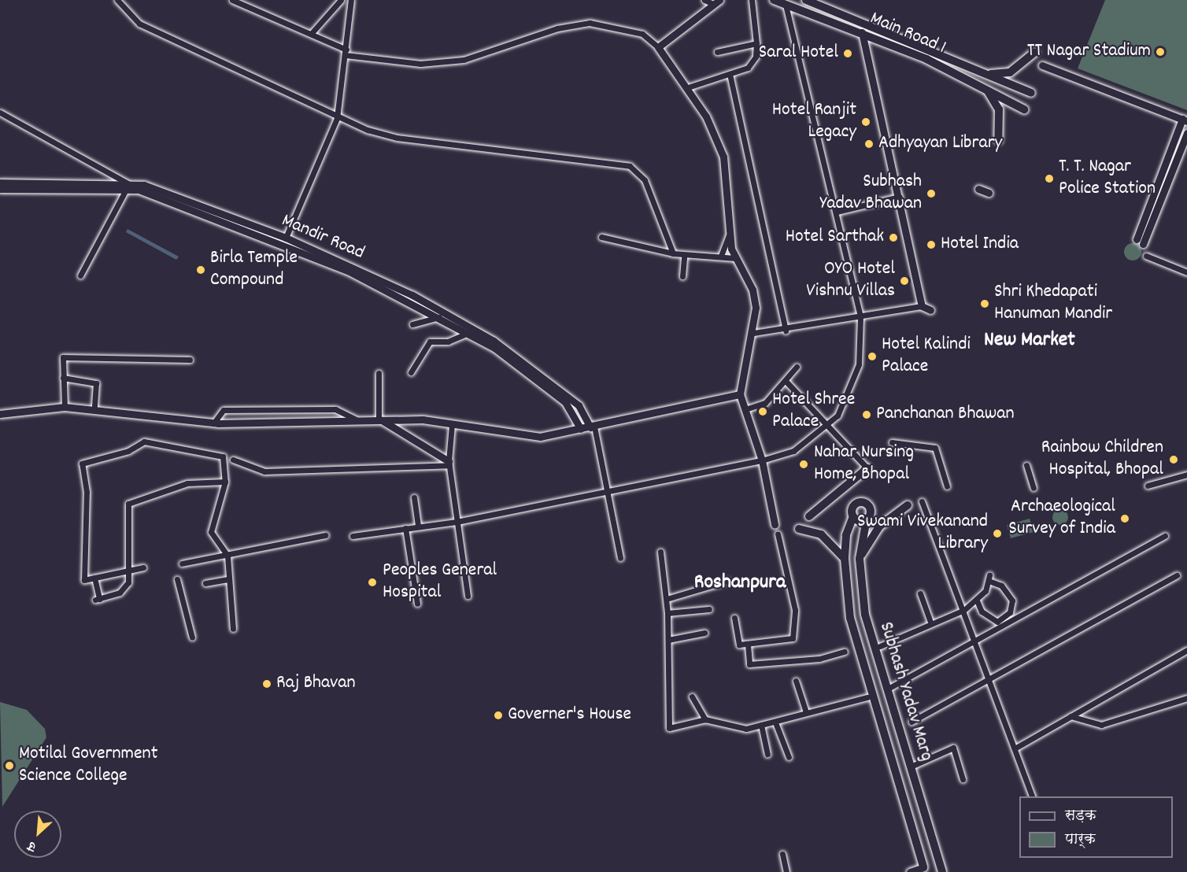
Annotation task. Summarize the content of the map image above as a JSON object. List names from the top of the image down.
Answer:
{
  "streets": {
    "main road": ["Main Road 1", "Subhash Yadav Marg"],
    "street": ["Mandir Road"]
  },
  "districts": ["New Market", "Roshanpura"],
  "places": [
    "TT Nagar Stadium",
    "Saral Hotel",
    "Hotel Ranjit Legacy",
    "Adhyayan Library",
    "T. T. Nagar Police Station",
    "Subhash Yadav Bhawan",
    "Hotel Sarthak",
    "Hotel India",
    "Birla Temple Compound",
    "OYO Hotel Vishnu Villas",
    "Shri Khedapati Hanuman Mandir",
    "Hotel Kalindi Palace",
    "Hotel Shree Palace",
    "Panchanan Bhawan",
    "Rainbow Children Hospital, Bhopal",
    "Nahar Nursing Home, Bhopal",
    "Archaeological Survey of India",
    "Swami Vivekanand Library",
    "Peoples General Hospital",
    "Raj Bhavan",
    "Governer's House",
    "Motilal Government Science College"
  ],
  "legend": ["सड़क", "पार्क"],
  "north": "bottom left"
}
